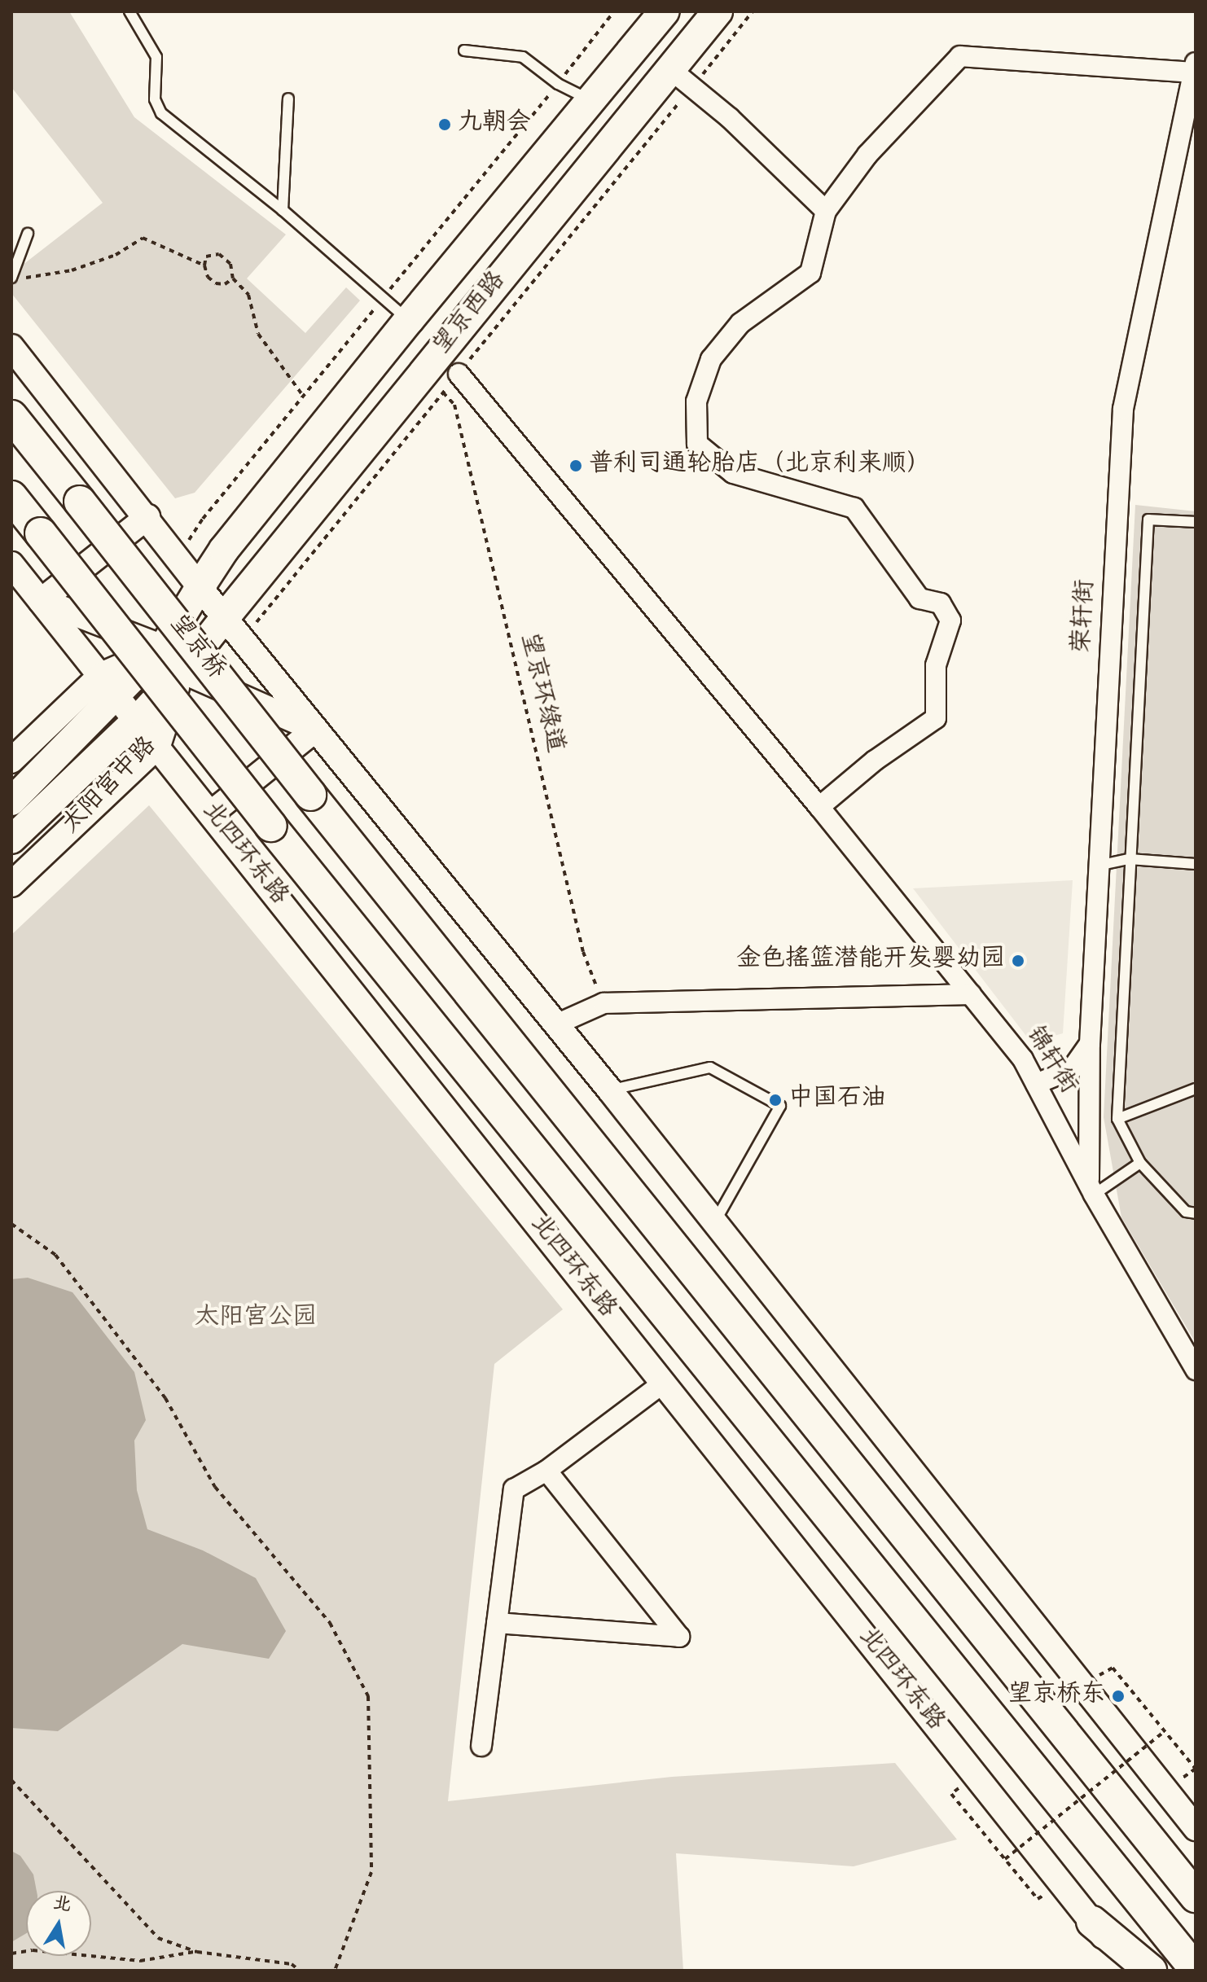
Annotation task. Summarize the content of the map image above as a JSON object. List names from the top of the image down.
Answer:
{
  "streets": {
    "highway": ["望京桥", "北四环东路"],
    "main road": ["望京西路", "太阳宫中路"],
    "street": ["荣轩街", "锦轩街"],
    "path": ["望京环绿道"]
  },
  "crossings": [
    ["望京西路", "太阳宫中路"],
    ["荣轩街", "锦轩街"],
    ["望京桥", "北四环东路"],
    ["太阳宫中路", "北四环东路"]
  ],
  "parks": ["太阳宫公园"],
  "places": [
    "九朝会",
    "普利司通轮胎店（北京利来顺）",
    "金色摇篮潜能开发婴幼园",
    "中国石油",
    "望京桥东"
  ],
  "north": "top"
}
